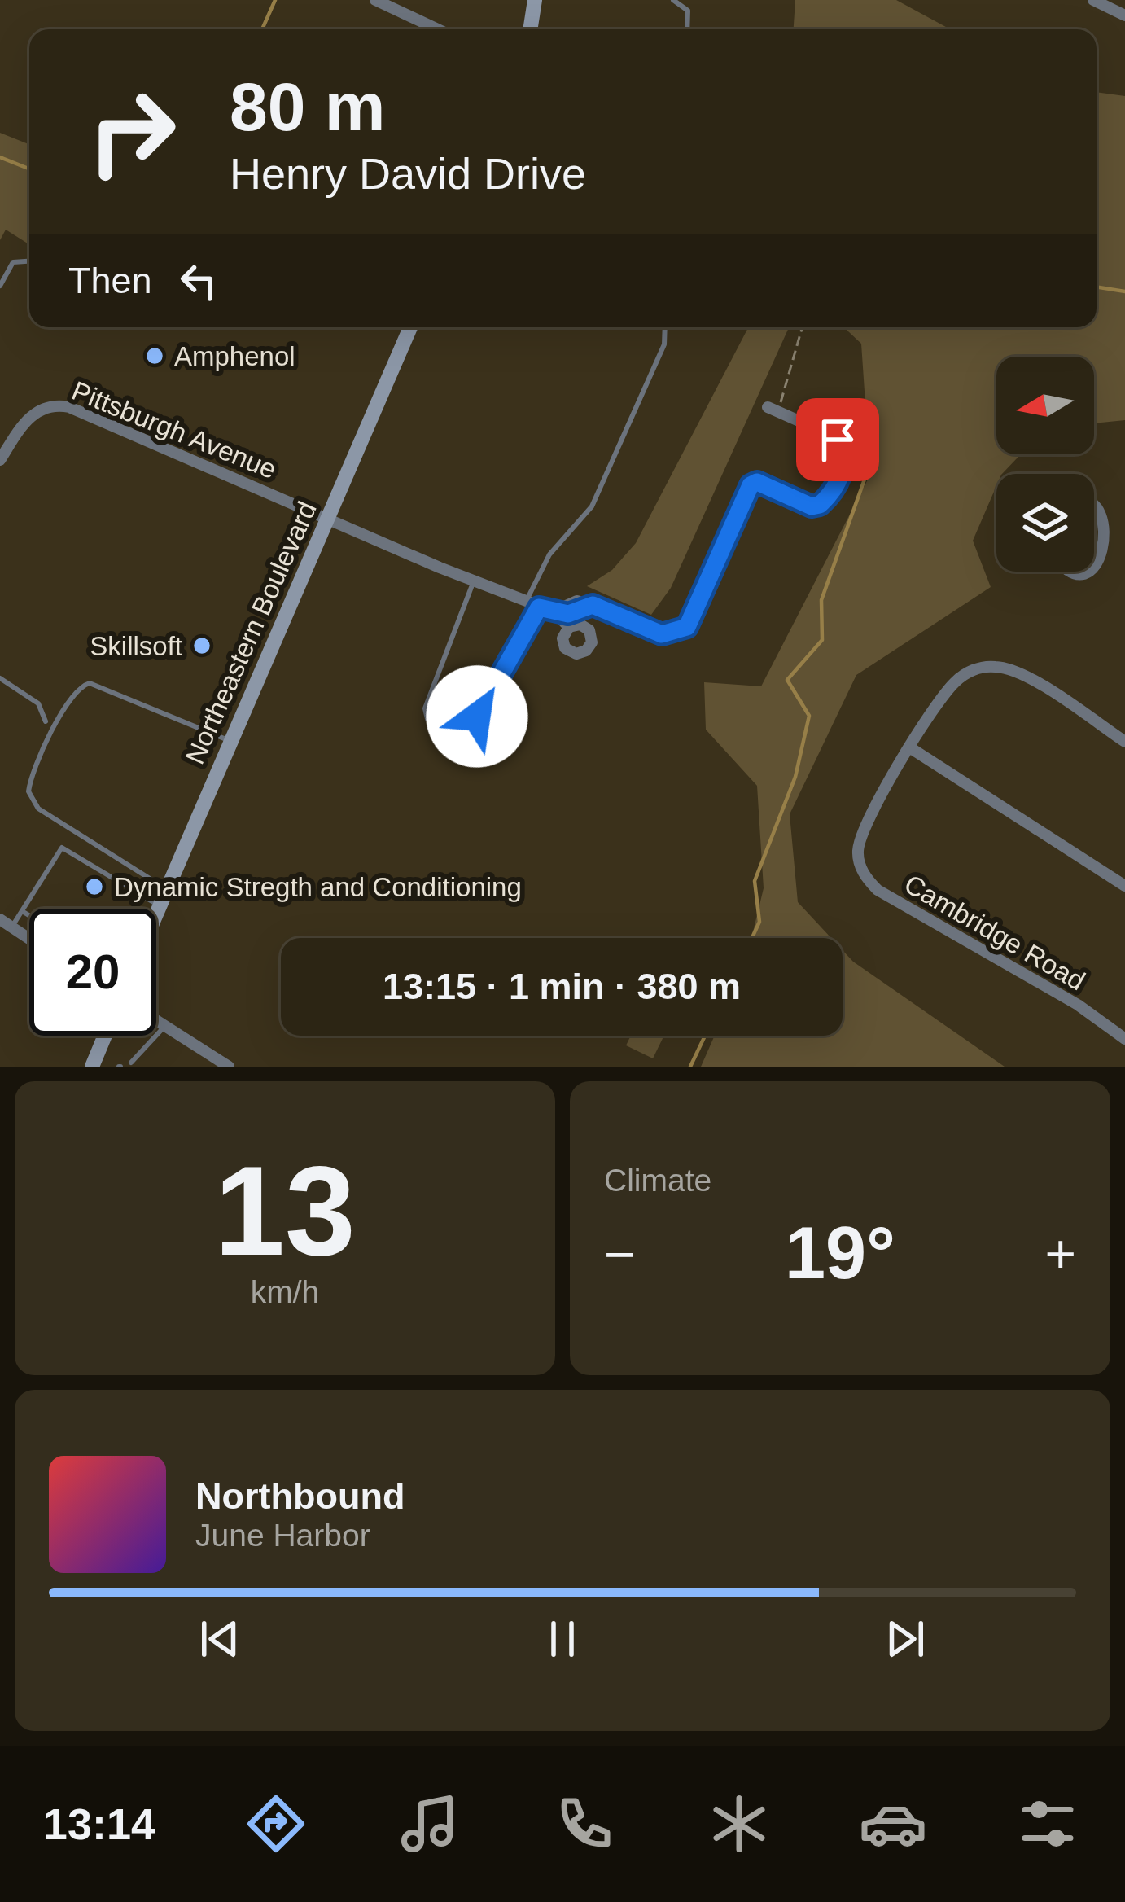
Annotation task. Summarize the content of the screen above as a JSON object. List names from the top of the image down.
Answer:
{
  "streets": {
    "street": ["Pittsburgh Avenue", "Northeastern Boulevard", "Cambridge Road"]
  },
  "crossings": [
    ["Pittsburgh Avenue", "Northeastern Boulevard"]
  ],
  "places": ["Amphenol", "Skillsoft", "Dynamic Stregth and Conditioning"],
  "north": "left",
  "page": {
    "turn": ["80 m", "Henry David Drive"],
    "then": "Then",
    "limit": "20",
    "trip": "13:15 · 1 min · 380 m",
    "tile": [
      ["13", "km/h"],
      "Climate"
    ],
    "heat": ["−", "19°", "+"],
    "song": ["Northbound", "June Harbor"],
    "tabs": "13:14"
  }
}
